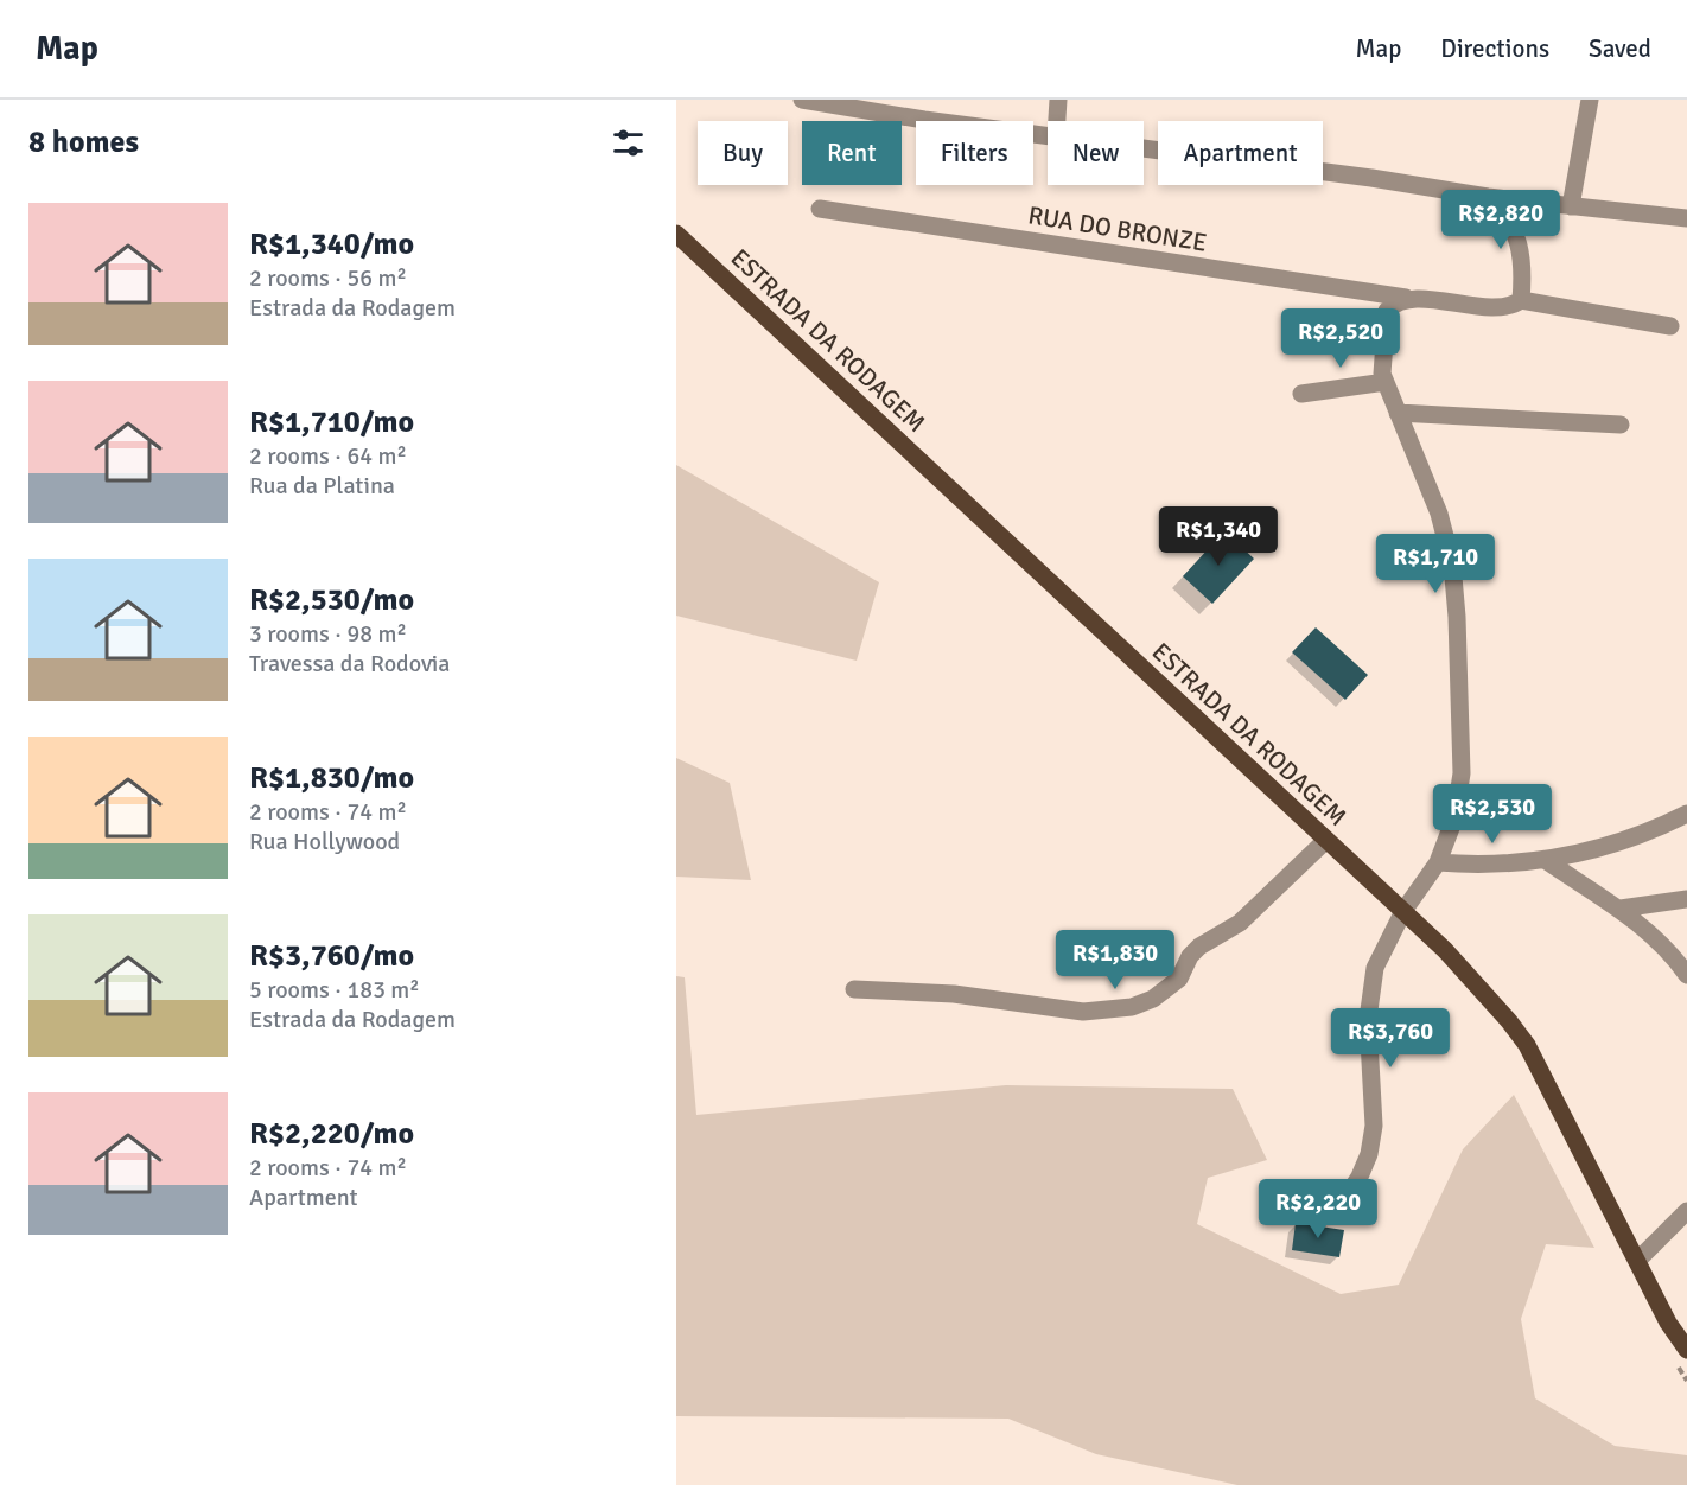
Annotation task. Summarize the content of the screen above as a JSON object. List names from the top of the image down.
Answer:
{
  "streets": {
    "main road": ["ESTRADA DA RODAGEM"],
    "street": ["RUA DO BRONZE"]
  },
  "page": {
    "header": "Map",
    "nav": ["Map", "Directions", "Saved"],
    "heading": "8 homes",
    "chip": [
      "Buy",
      "Rent",
      "Filters",
      "New",
      "Apartment"
    ],
    "list": [
      {
        "name": "R$1,340/mo",
        "note": "2 rooms · 56 m² · Estrada da Rodagem"
      },
      {
        "name": "R$1,710/mo",
        "note": "2 rooms · 64 m² · Rua da Platina"
      },
      {
        "name": "R$2,530/mo",
        "note": "3 rooms · 98 m² · Travessa da Rodovia"
      },
      {
        "name": "R$1,830/mo",
        "note": "2 rooms · 74 m² · Rua Hollywood"
      },
      {
        "name": "R$3,760/mo",
        "note": "5 rooms · 183 m² · Estrada da Rodagem"
      },
      {
        "name": "R$2,220/mo",
        "note": "2 rooms · 74 m² · Apartment"
      }
    ],
    "price": [
      "R$2,820",
      "R$2,520",
      "R$1,340",
      "R$1,710",
      "R$2,530",
      "R$1,830",
      "R$3,760",
      "R$2,220"
    ]
  }
}
